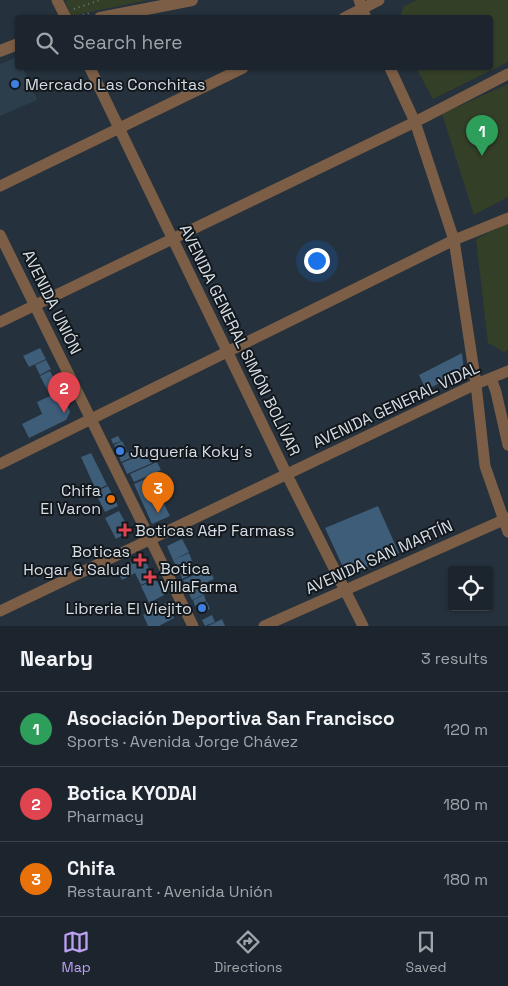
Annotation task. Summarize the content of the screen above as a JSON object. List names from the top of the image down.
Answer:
{
  "streets": {
    "street": [
      "AVENIDA UNIÓN",
      "AVENIDA GENERAL SIMÓN BOLÍVAR",
      "AVENIDA GENERAL VIDAL",
      "AVENIDA SAN MARTÍN"
    ]
  },
  "crossings": [
    ["AVENIDA UNIÓN", "AVENIDA GENERAL VIDAL"],
    ["AVENIDA GENERAL SIMÓN BOLÍVAR", "AVENIDA GENERAL VIDAL"],
    ["AVENIDA GENERAL SIMÓN BOLÍVAR", "AVENIDA SAN MARTÍN"]
  ],
  "places": {
    "other": [
      "Mercado Las Conchitas",
      "Juguería Koky´s",
      "Chifa El Varon",
      "Libreria El Viejito"
    ],
    "health": ["Boticas A&P Farmass", "Boticas Hogar & Salud", "Botica VillaFarma"]
  },
  "page": {
    "search": "Search here",
    "pins": ["1", "2", "3"],
    "heading": ["Nearby", "3 results"],
    "list": [
      {
        "mark": "1",
        "name": "Asociación Deportiva San Francisco",
        "note": "Sports · Avenida Jorge Chávez",
        "value": "120 m"
      },
      {
        "mark": "2",
        "name": "Botica KYODAI",
        "note": "Pharmacy",
        "value": "180 m"
      },
      {
        "mark": "3",
        "name": "Chifa",
        "note": "Restaurant · Avenida Unión",
        "value": "180 m"
      }
    ],
    "nav": ["Map", "Directions", "Saved"]
  }
}
